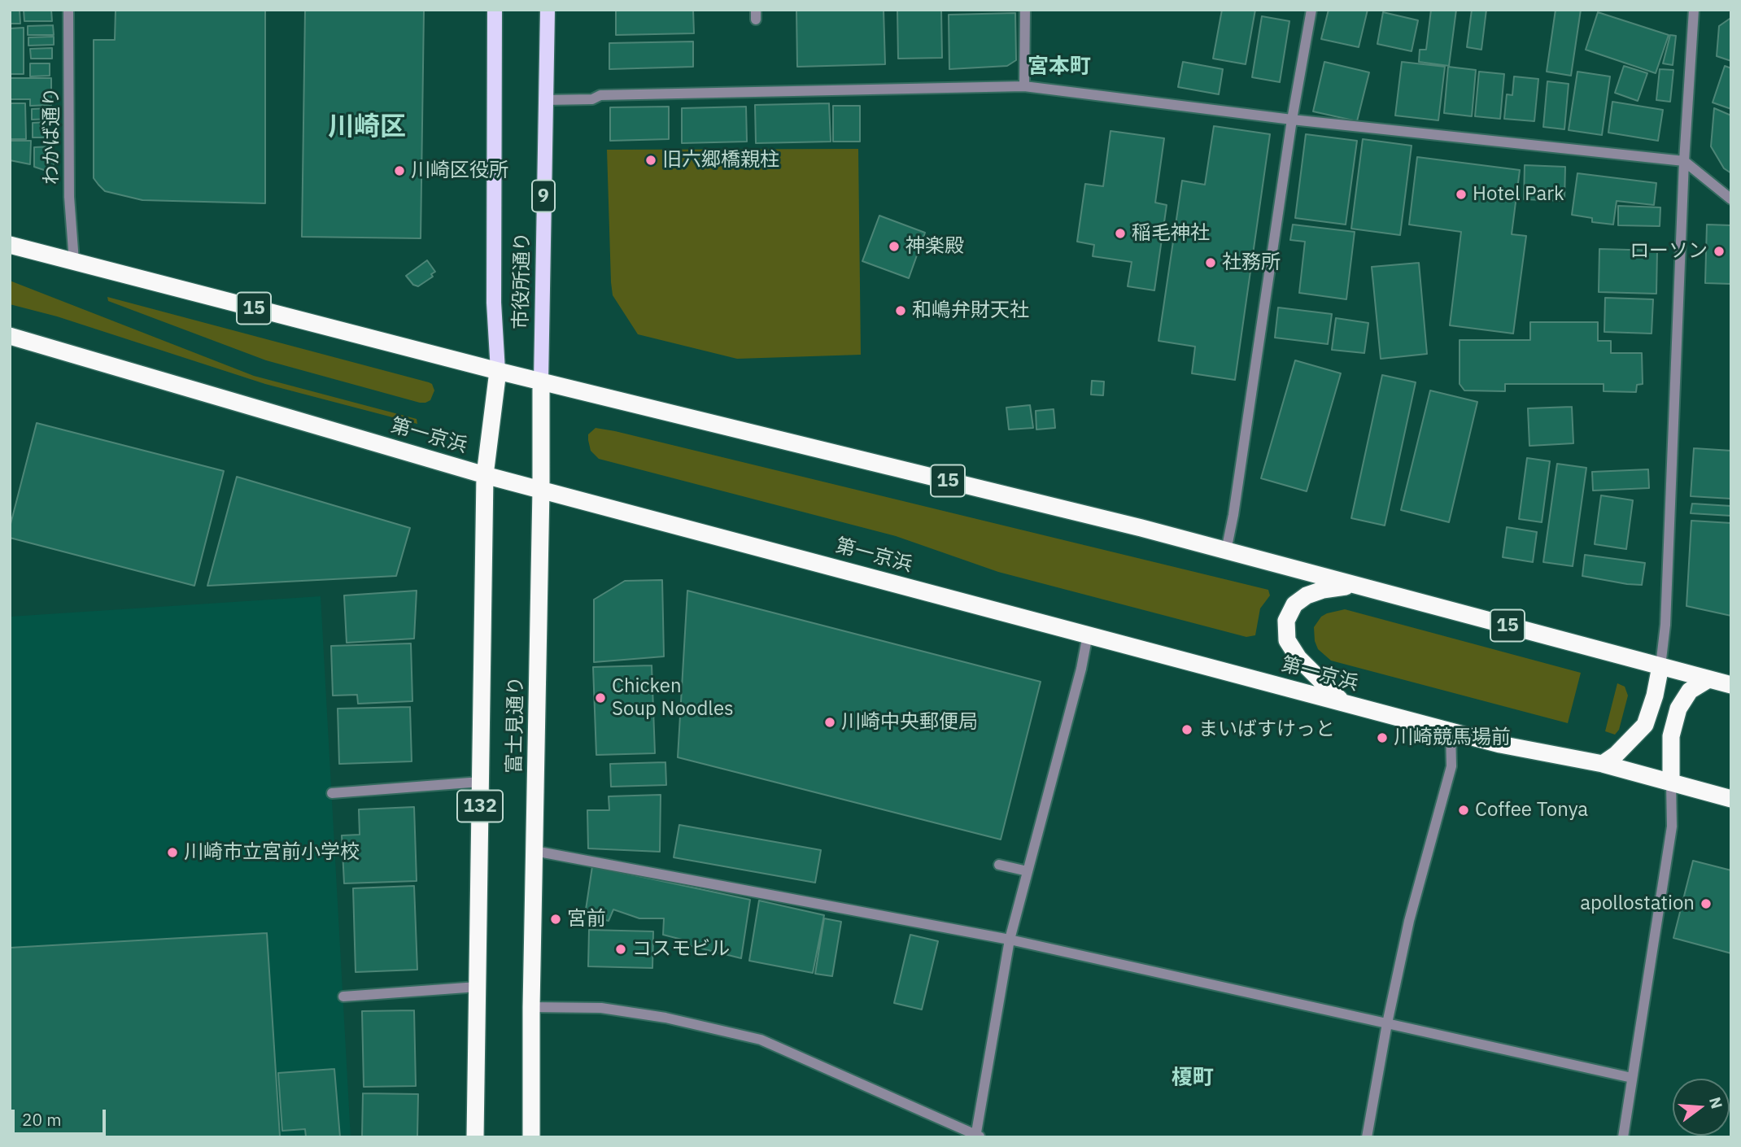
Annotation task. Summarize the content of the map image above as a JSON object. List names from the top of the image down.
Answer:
{
  "streets": {
    "highway": [
      "15",
      "第一京浜",
      "富士見通り",
      "132"
    ],
    "main road": ["9", "市役所通り"],
    "street": ["わかば通り"]
  },
  "crossings": [
    ["わかば通り", "15"],
    ["市役所通り", "15"],
    ["市役所通り", "富士見通り"],
    ["市役所通り", "132"],
    ["15", "富士見通り"],
    ["15", "132"],
    ["第一京浜", "富士見通り"],
    ["第一京浜", "132"],
    ["富士見通り", "132"]
  ],
  "districts": ["宮本町", "川崎区", "榎町"],
  "places": [
    "旧六郷橋親柱",
    "川崎区役所",
    "Hotel Park",
    "稲毛神社",
    "神楽殿",
    "ローソン",
    "社務所",
    "和嶋弁財天社",
    "Chicken Soup Noodles",
    "川崎中央郵便局",
    "まいばすけっと",
    "川崎競馬場前",
    "Coffee Tonya",
    "川崎市立宮前小学校",
    "apollostation",
    "宮前",
    "コスモビル"
  ],
  "scale_bar": "20 m",
  "north": "right"
}
